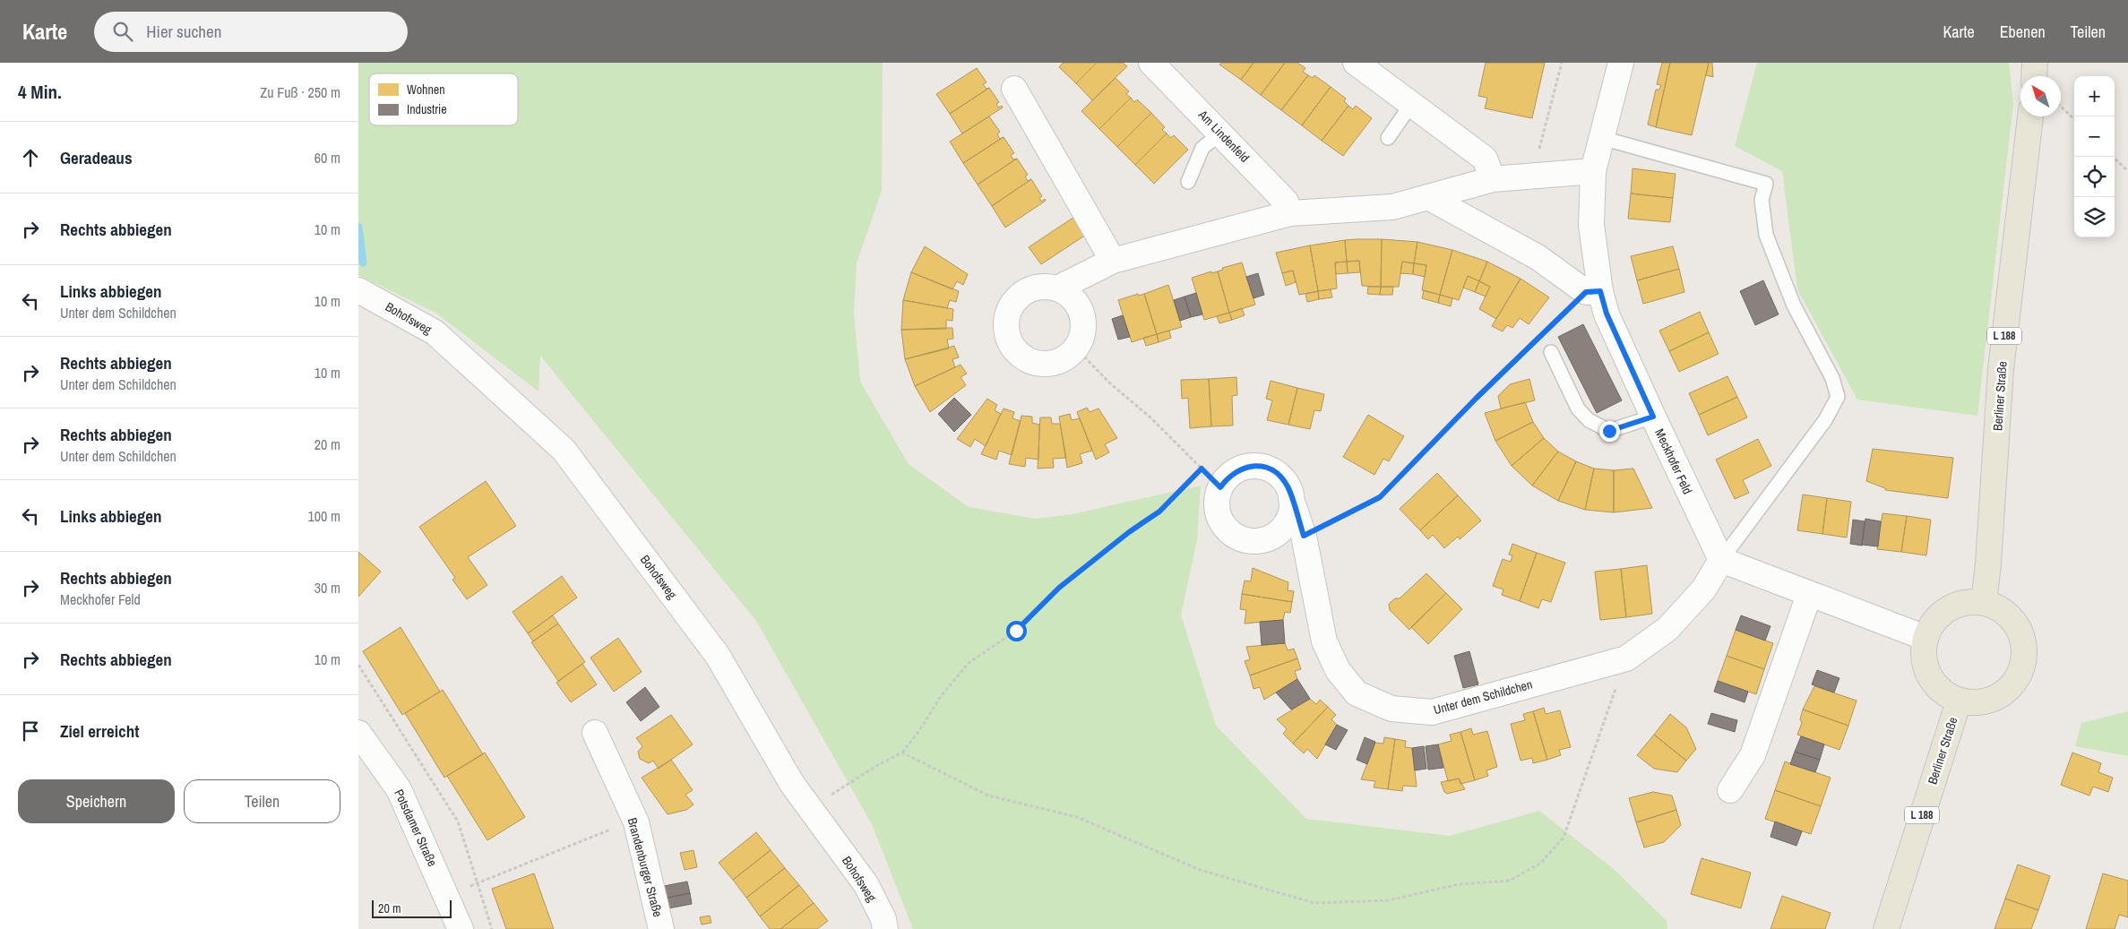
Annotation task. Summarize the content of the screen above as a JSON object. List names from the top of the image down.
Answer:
{
  "streets": {
    "main road": ["L 188", "Berliner Straße"],
    "street": [
      "Am Lindenfeld",
      "Bohofsweg",
      "Meckhofer Feld",
      "Unter dem Schildchen",
      "Potsdamer Straße",
      "Brandenburger Straße"
    ]
  },
  "crossings": [
    ["Meckhofer Feld", "Unter dem Schildchen"]
  ],
  "legend": ["Wohnen", "Industrie"],
  "scale_bar": "20 m",
  "north": "top left",
  "page": {
    "header": "Karte",
    "search": "Hier suchen",
    "nav": ["Karte", "Ebenen", "Teilen"],
    "heading": ["4 Min.", "Zu Fuß · 250 m"],
    "map_buttons": ["+", "−"],
    "list": [
      ["Geradeaus", "60 m"],
      ["Rechts abbiegen", "10 m"],
      ["Links abbiegen", "Unter dem Schildchen", "10 m"],
      ["Rechts abbiegen", "Unter dem Schildchen", "10 m"],
      ["Rechts abbiegen", "Unter dem Schildchen", "20 m"],
      ["Links abbiegen", "100 m"],
      ["Rechts abbiegen", "Meckhofer Feld", "30 m"],
      ["Rechts abbiegen", "10 m"],
      "Ziel erreicht"
    ],
    "buttons": ["Speichern", "Teilen"],
    "scale": "20 m"
  }
}
